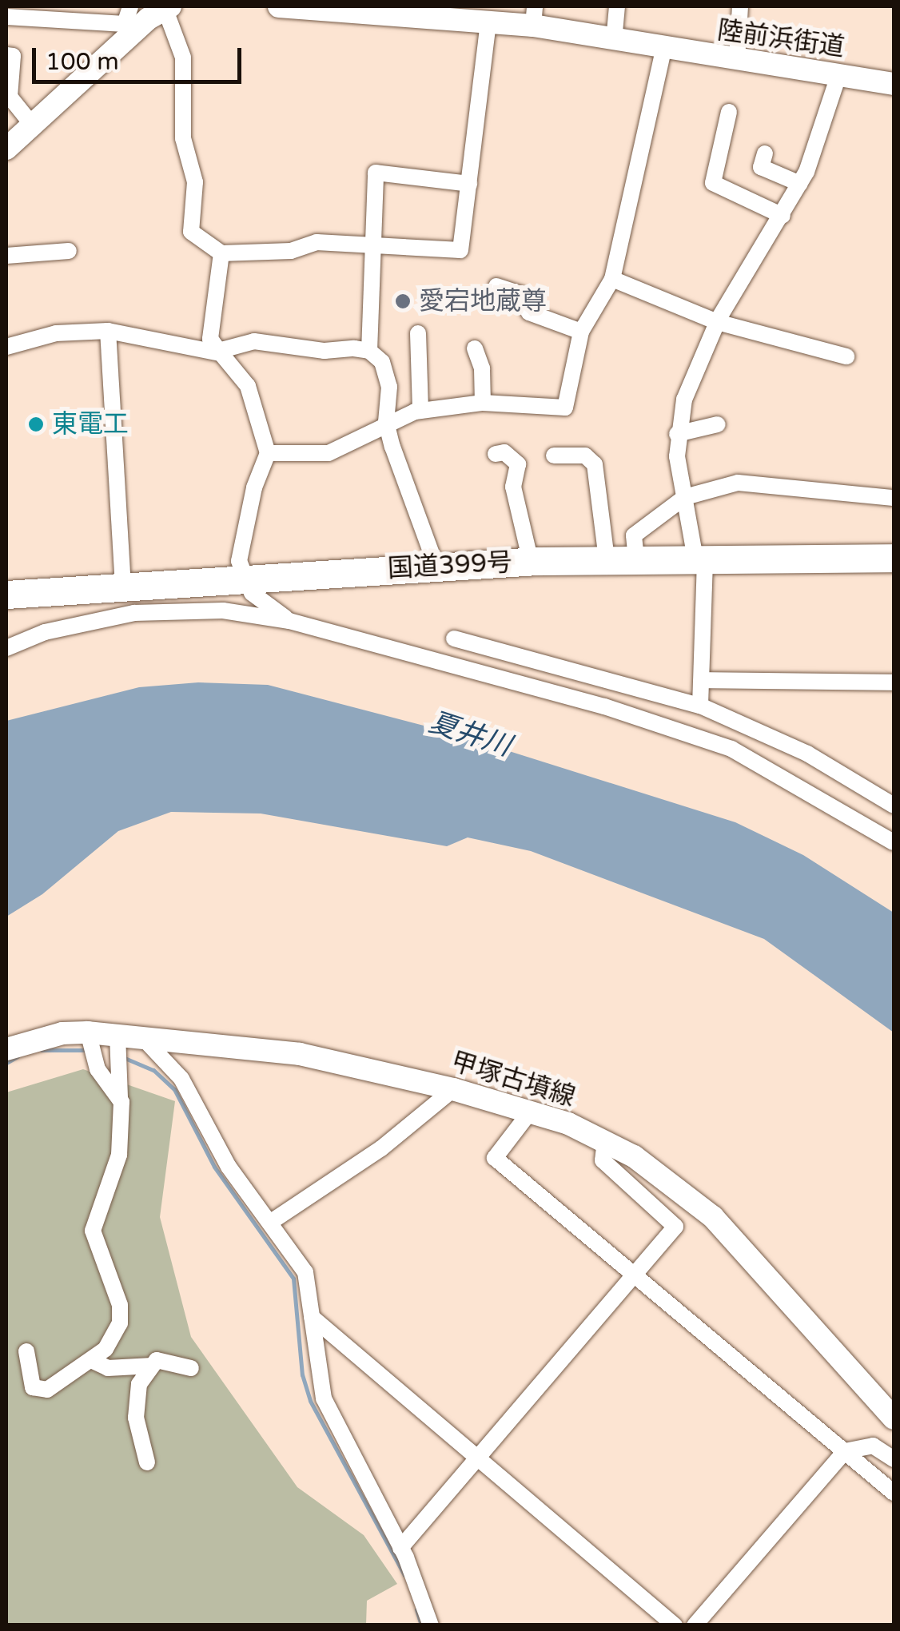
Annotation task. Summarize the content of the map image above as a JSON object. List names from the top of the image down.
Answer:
{
  "streets": {
    "highway": ["国道399号"],
    "main road": ["陸前浜街道", "甲塚古墳線"]
  },
  "water": ["夏井川"],
  "places": ["愛宕地蔵尊", "東電工"],
  "scale_bar": "100 m"
}
